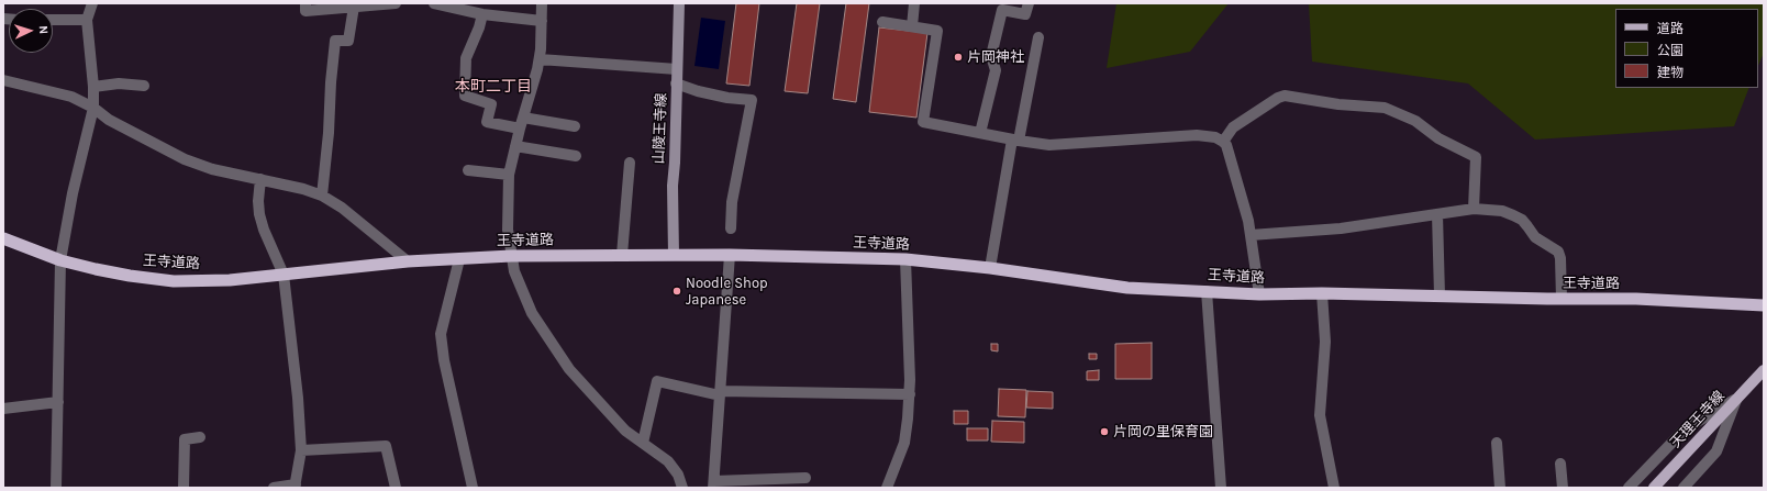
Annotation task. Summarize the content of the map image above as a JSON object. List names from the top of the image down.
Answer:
{
  "streets": {
    "highway": ["王寺道路"],
    "main road": ["山陵王寺線", "天理王寺線"]
  },
  "crossings": [
    ["山陵王寺線", "王寺道路"]
  ],
  "districts": ["本町二丁目"],
  "places": ["片岡神社", "Noodle Shop Japanese", "片岡の里保育園"],
  "legend": ["道路", "公園", "建物"],
  "north": "right"
}
